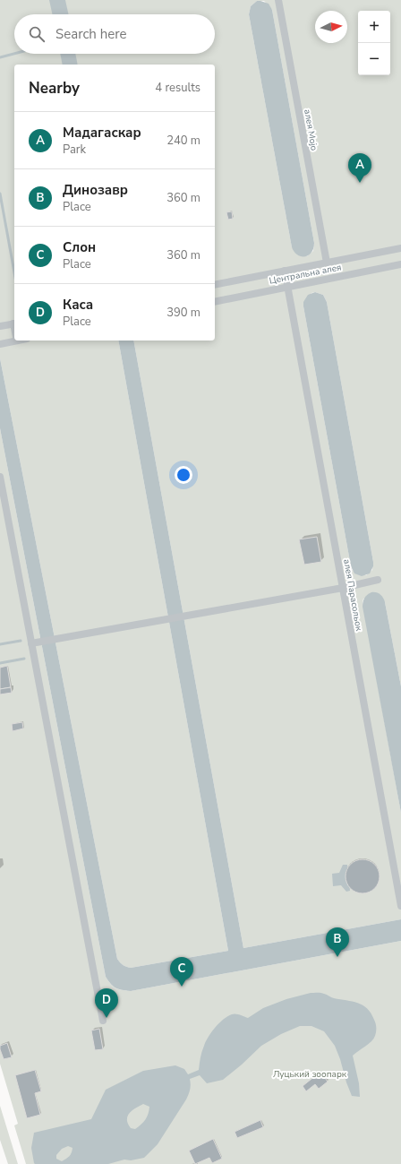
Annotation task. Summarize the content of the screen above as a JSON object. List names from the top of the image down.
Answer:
{
  "streets": {
    "street": ["алея Mojo", "Центральна алея", "алея Парасольок"]
  },
  "crossings": [
    ["алея Mojo", "Центральна алея"],
    ["Центральна алея", "алея Парасольок"]
  ],
  "parks": ["Луцький зоопарк"],
  "north": "right",
  "page": {
    "map_buttons": ["+", "−"],
    "search": "Search here",
    "heading": ["Nearby", "4 results"],
    "list": [
      {
        "mark": "A",
        "name": "Мадагаскар",
        "note": "Park",
        "value": "240 m"
      },
      {
        "mark": "B",
        "name": "Динозавр",
        "note": "Place",
        "value": "360 m"
      },
      {
        "mark": "C",
        "name": "Слон",
        "note": "Place",
        "value": "360 m"
      },
      {
        "mark": "D",
        "name": "Каса",
        "note": "Place",
        "value": "390 m"
      }
    ],
    "pins": [
      "A",
      "B",
      "C",
      "D"
    ]
  }
}
